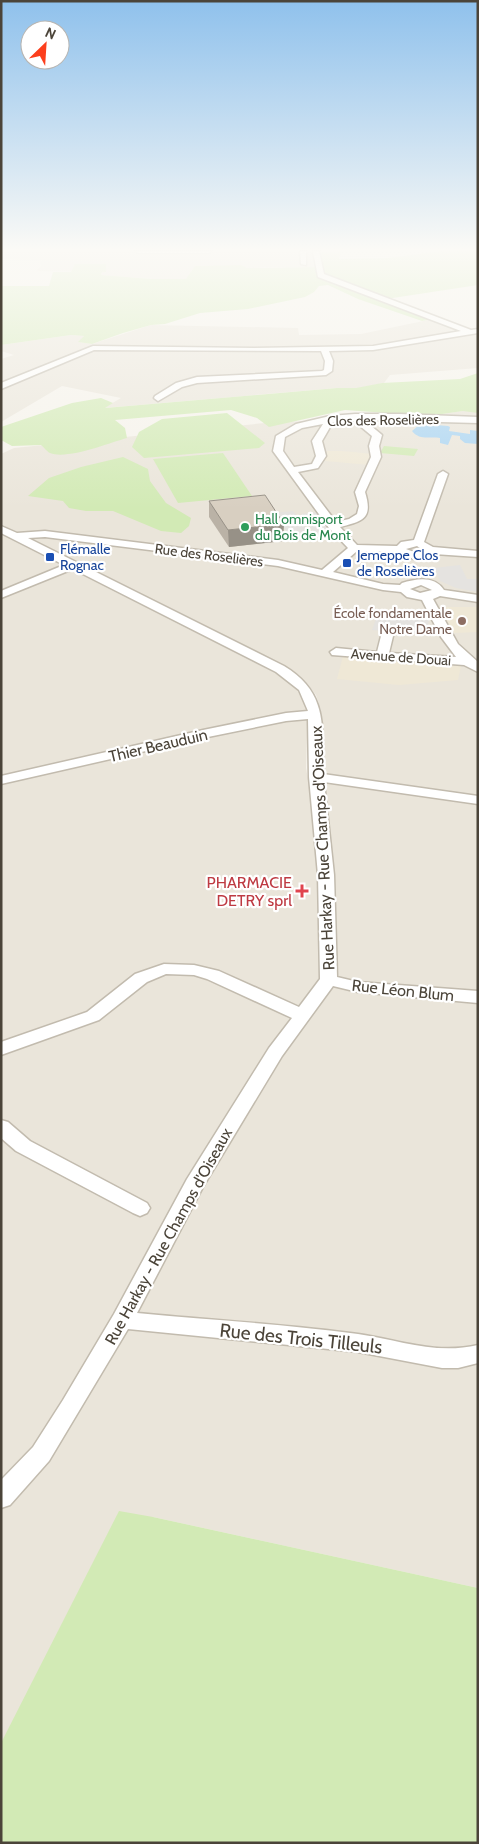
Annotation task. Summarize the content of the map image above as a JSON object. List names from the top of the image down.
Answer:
{
  "streets": {
    "street": [
      "Clos des Roselières",
      "Rue des Roselières",
      "Avenue de Douai",
      "Thier Beauduin",
      "Rue Harkay - Rue Champs d'Oiseaux",
      "Rue Léon Blum",
      "Rue des Trois Tilleuls"
    ]
  },
  "crossings": [
    ["Rue des Roselières", "Rue Harkay - Rue Champs d'Oiseaux"],
    ["Thier Beauduin", "Rue Harkay - Rue Champs d'Oiseaux"],
    ["Rue Harkay - Rue Champs d'Oiseaux", "Rue Léon Blum"],
    ["Rue Harkay - Rue Champs d'Oiseaux", "Rue des Trois Tilleuls"]
  ],
  "places": {
    "other": ["Hall omnisport du Bois de Mont", "École fondamentale Notre Dame"],
    "transit": ["Flémalle Rognac", "Jemeppe Clos de Roselières"],
    "health": ["PHARMACIE DETRY sprl"]
  },
  "north": "top right"
}
